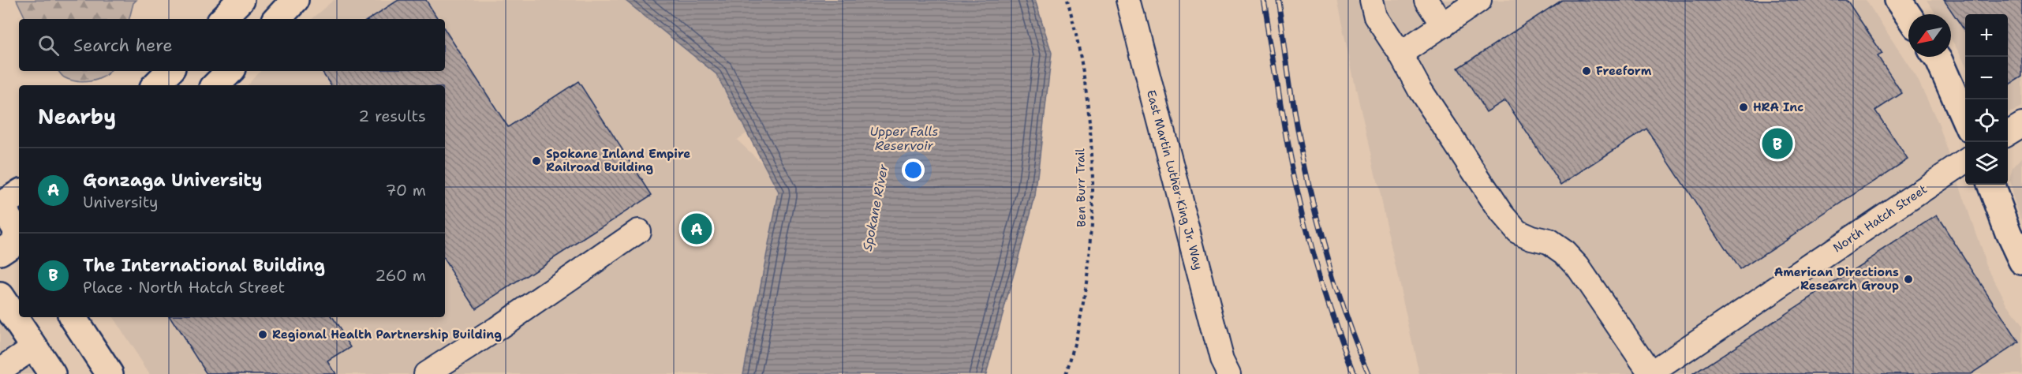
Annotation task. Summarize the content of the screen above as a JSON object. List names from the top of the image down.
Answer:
{
  "streets": {
    "street": ["East Martin Luther King Jr. Way", "North Hatch Street"],
    "path": ["Ben Burr Trail"]
  },
  "water": ["Upper Falls Reservoir", "Spokane River"],
  "places": [
    "Freeform",
    "HRA Inc",
    "Spokane Inland Empire Railroad Building",
    "American Directions Research Group",
    "Regional Health Partnership Building"
  ],
  "north": "bottom left",
  "page": {
    "map_buttons": ["+", "−"],
    "search": "Search here",
    "heading": ["Nearby", "2 results"],
    "pins": ["B", "A"],
    "list": [
      {
        "mark": "A",
        "name": "Gonzaga University",
        "note": "University",
        "value": "70 m"
      },
      {
        "mark": "B",
        "name": "The International Building",
        "note": "Place · North Hatch Street",
        "value": "260 m"
      }
    ]
  }
}
